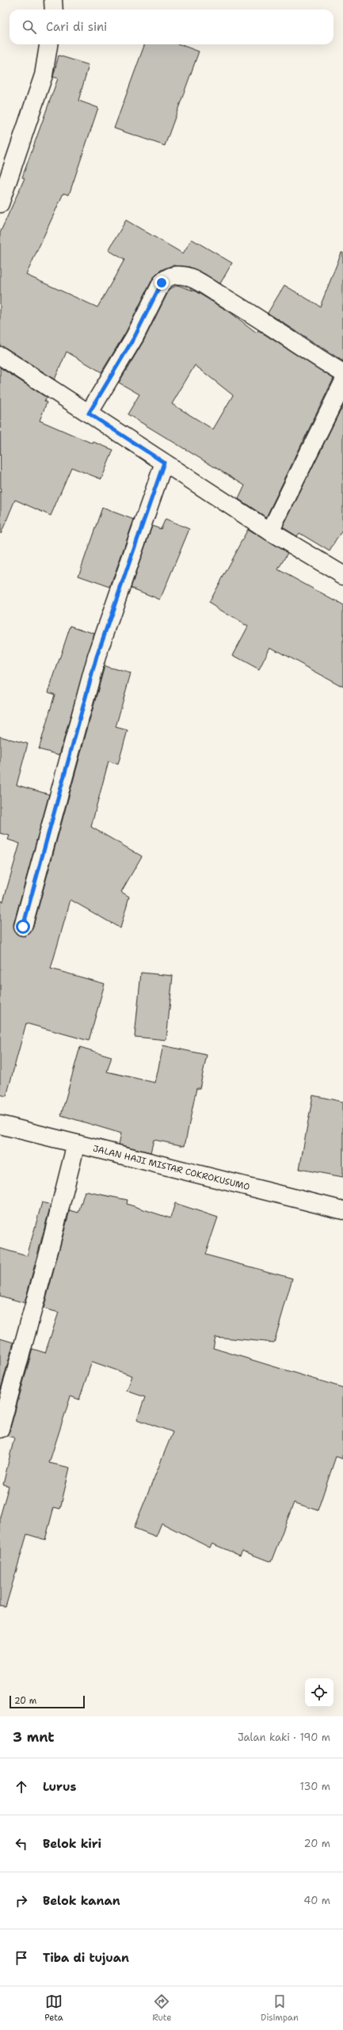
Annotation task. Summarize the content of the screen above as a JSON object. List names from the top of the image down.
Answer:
{
  "streets": {
    "street": ["JALAN HAJI MISTAR COKROKUSUMO"]
  },
  "scale_bar": "20 m",
  "page": {
    "search": "Cari di sini",
    "scale": "20 m",
    "heading": ["3 mnt", "Jalan kaki · 190 m"],
    "list": [
      ["Lurus", "130 m"],
      ["Belok kiri", "20 m"],
      ["Belok kanan", "40 m"],
      "Tiba di tujuan"
    ],
    "nav": ["Peta", "Rute", "Disimpan"]
  }
}
